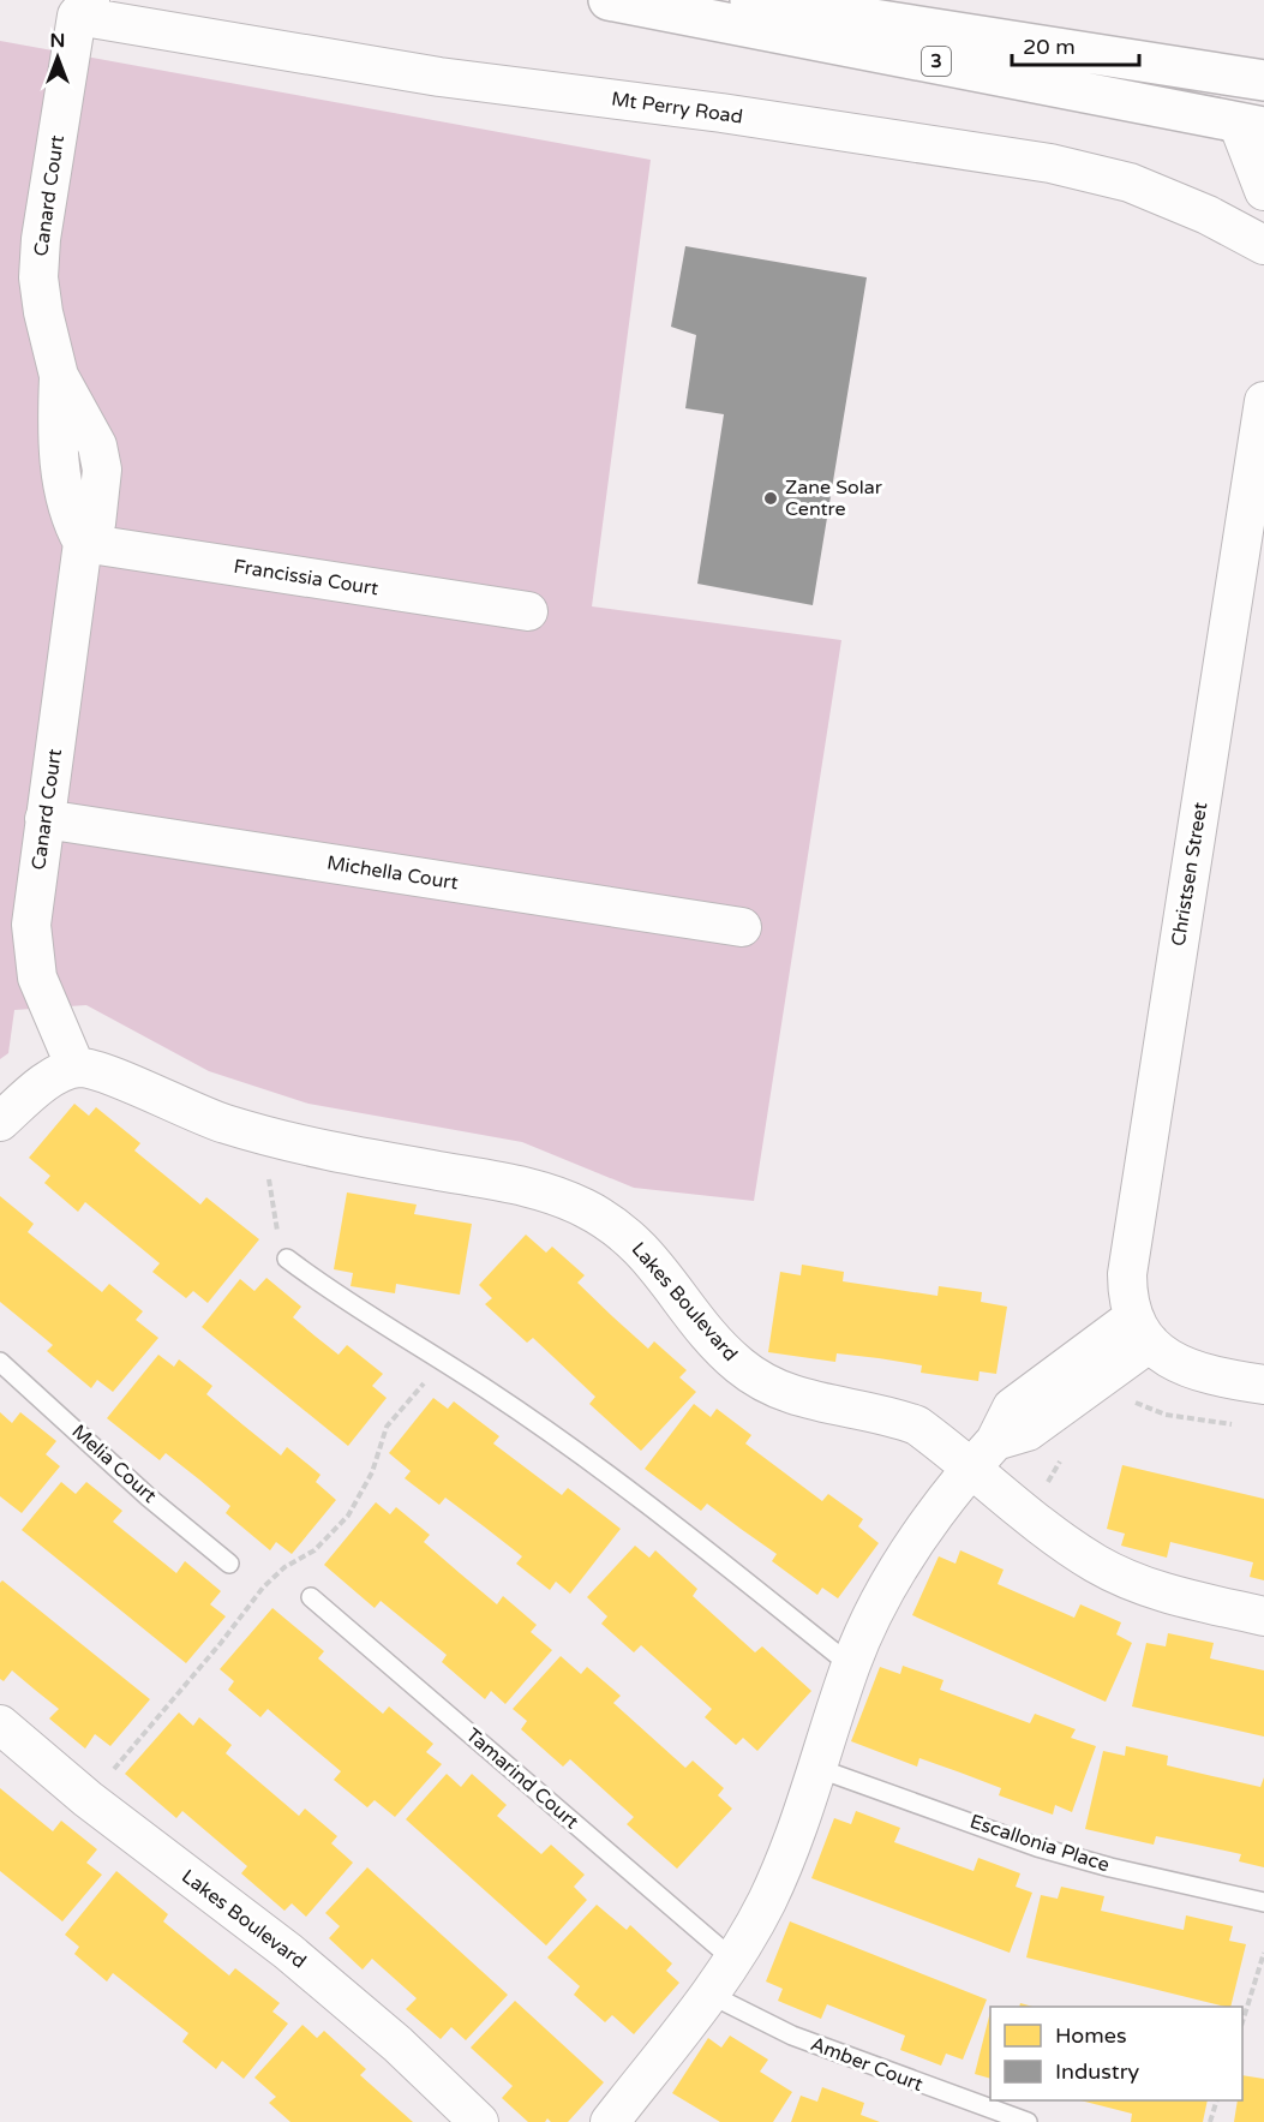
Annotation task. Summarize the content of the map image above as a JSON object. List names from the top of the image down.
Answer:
{
  "streets": {
    "main road": ["3"],
    "street": [
      "Mt Perry Road",
      "Canard Court",
      "Francissia Court",
      "Michella Court",
      "Christsen Street",
      "Lakes Boulevard"
    ],
    "lane": [
      "Melia Court",
      "Tamarind Court",
      "Escallonia Place",
      "Amber Court"
    ]
  },
  "crossings": [
    ["Mt Perry Road", "Canard Court"],
    ["Canard Court", "Francissia Court"],
    ["Canard Court", "Michella Court"],
    ["Canard Court", "Lakes Boulevard"]
  ],
  "places": ["Zane Solar Centre"],
  "legend": ["Homes", "Industry"],
  "scale_bar": "20 m",
  "north": "top"
}
